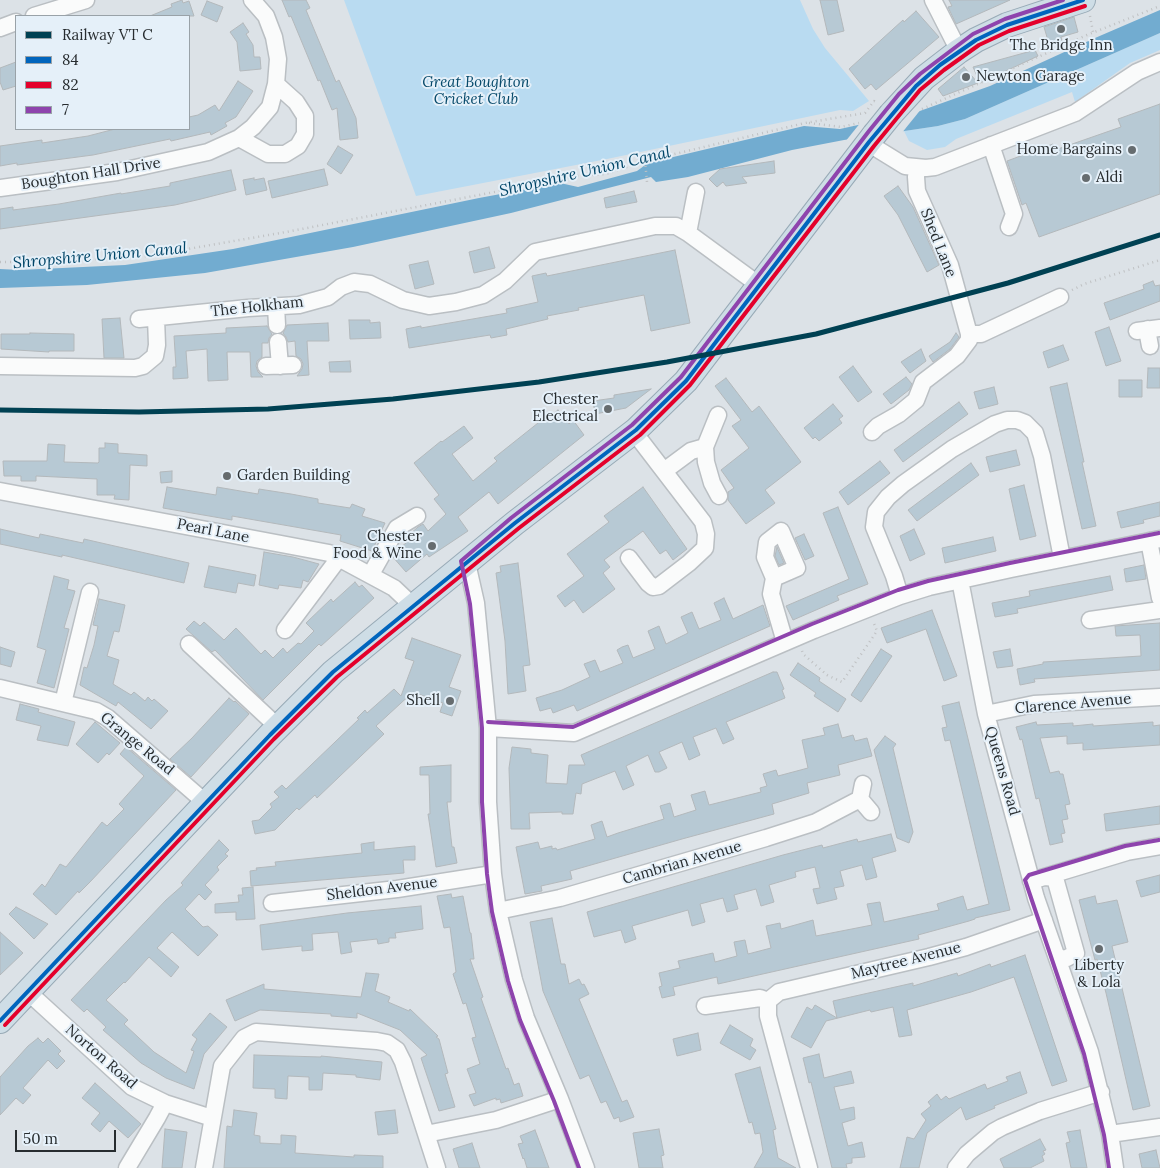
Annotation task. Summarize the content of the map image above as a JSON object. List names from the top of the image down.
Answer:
{
  "streets": {
    "street": [
      "Boughton Hall Drive",
      "Shed Lane",
      "The Holkham",
      "Pearl Lane",
      "Clarence Avenue",
      "Grange Road",
      "Queens Road",
      "Cambrian Avenue",
      "Sheldon Avenue",
      "Maytree Avenue",
      "Norton Road"
    ]
  },
  "crossings": [
    ["Clarence Avenue", "Queens Road"],
    ["Queens Road", "Maytree Avenue"]
  ],
  "water": ["Shropshire Union Canal"],
  "parks": ["Great Boughton Cricket Club"],
  "places": [
    "The Bridge Inn",
    "Newton Garage",
    "Home Bargains",
    "Aldi",
    "Chester Electrical",
    "Garden Building",
    "Chester Food & Wine",
    "Shell",
    "Liberty & Lola"
  ],
  "lines": ["transit line 84", "transit line 7", "transit line 82"],
  "legend": [
    "Railway VT C",
    "84",
    "82",
    "7"
  ],
  "scale_bar": "50 m"
}
